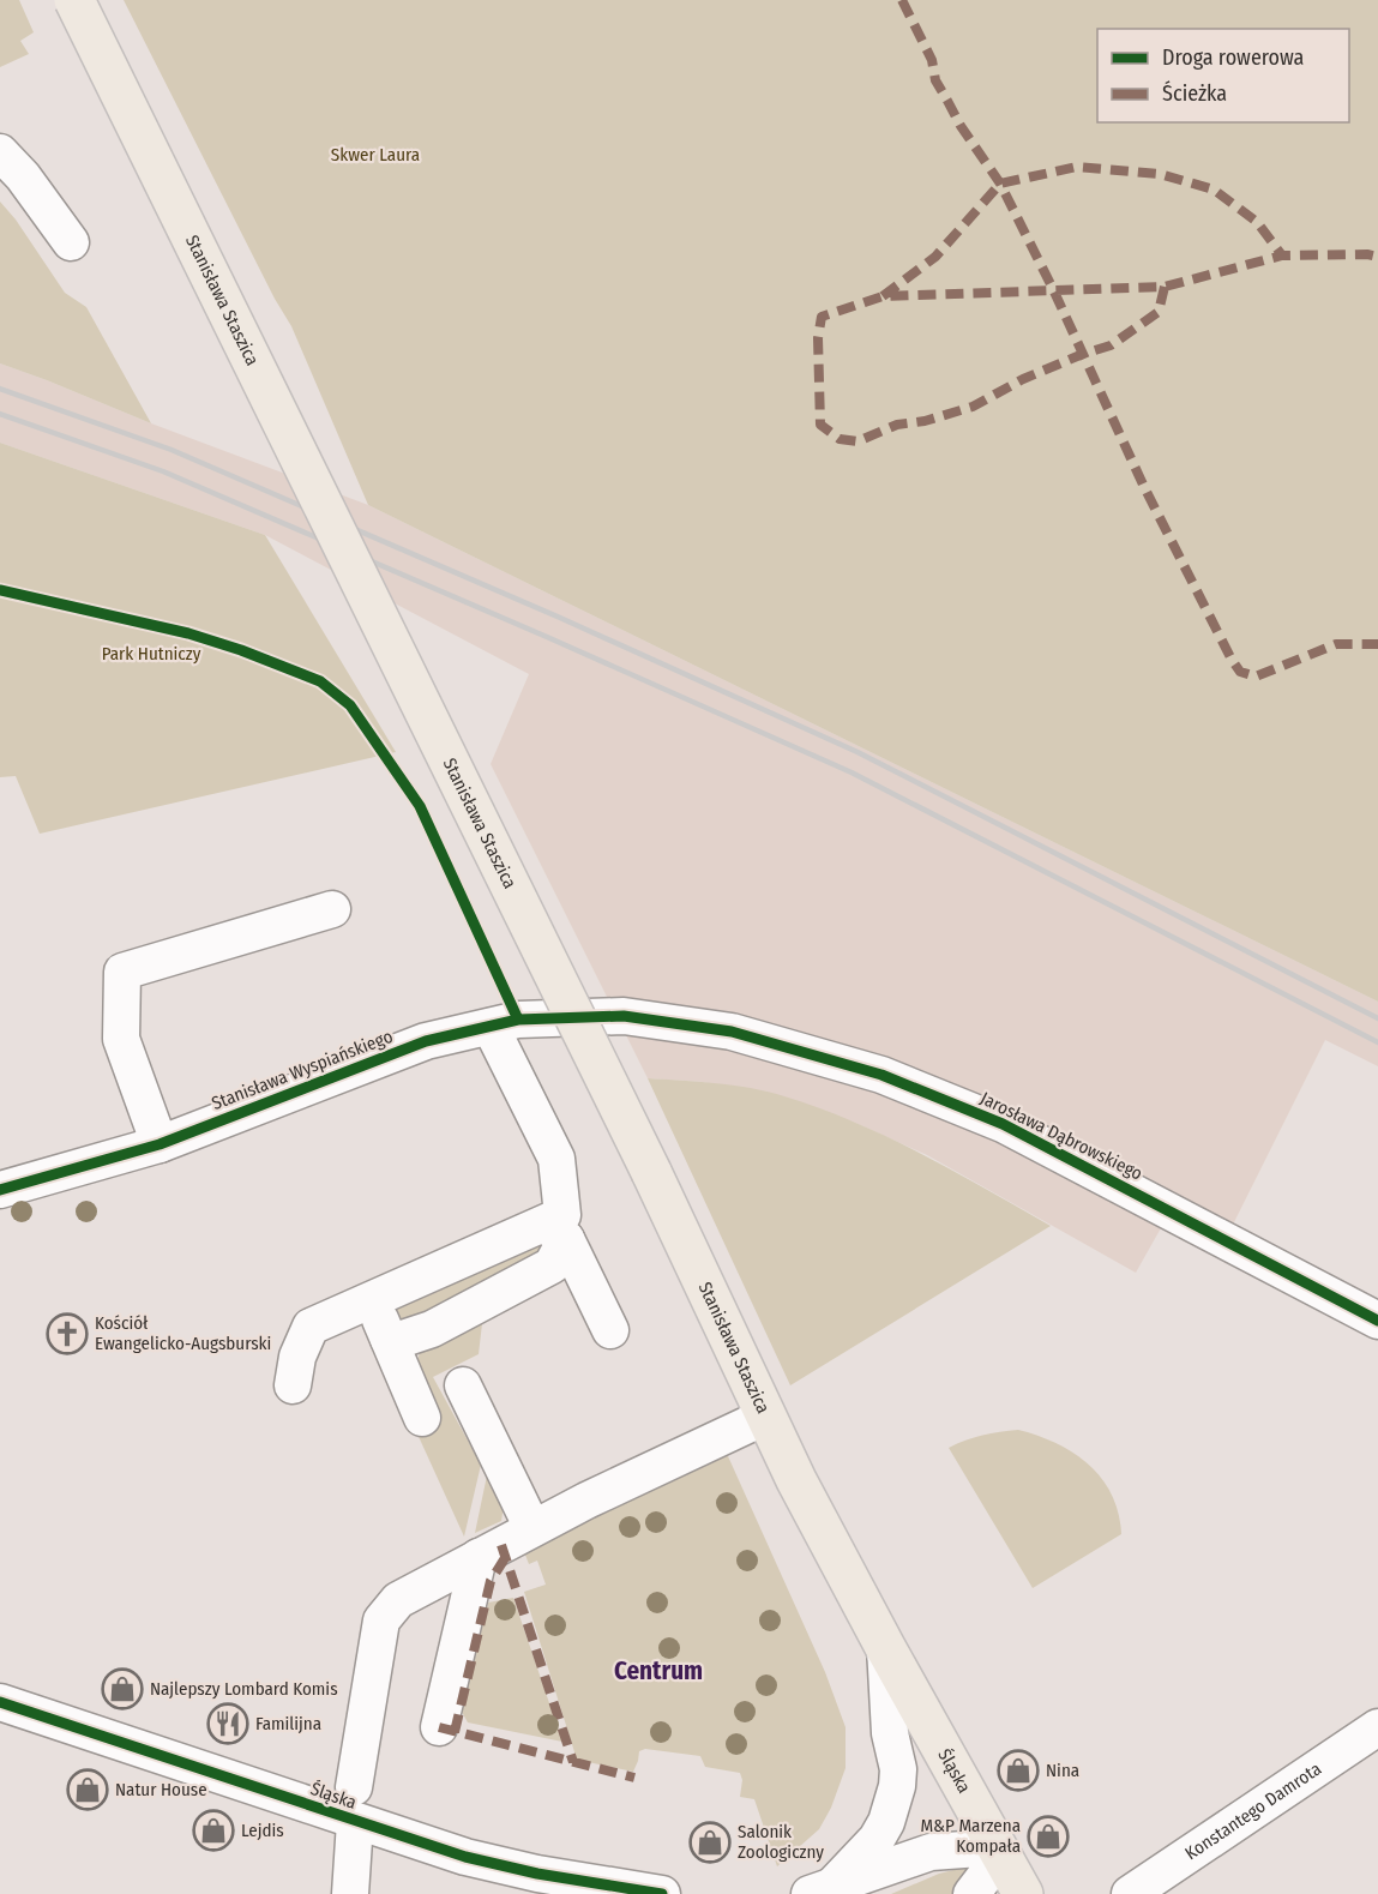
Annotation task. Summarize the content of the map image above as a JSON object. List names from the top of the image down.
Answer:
{
  "streets": {
    "main road": ["Stanisława Staszica", "Śląska"],
    "street": ["Stanisława Wyspiańskiego", "Jarosława Dąbrowskiego", "Konstantego Damrota"]
  },
  "crossings": [
    ["Stanisława Staszica", "Śląska"],
    ["Stanisława Wyspiańskiego", "Jarosława Dąbrowskiego"]
  ],
  "districts": ["Centrum"],
  "parks": ["Skwer Laura", "Park Hutniczy"],
  "places": {
    "church": ["Kościół Ewangelicko-Augsburski"],
    "shop": [
      "Najlepszy Lombard Komis",
      "Nina",
      "Natur House",
      "Lejdis",
      "M&P Marzena Kompała",
      "Salonik Zoologiczny"
    ],
    "restaurant": ["Familijna"]
  },
  "legend": ["Droga rowerowa", "Ścieżka"]
}
